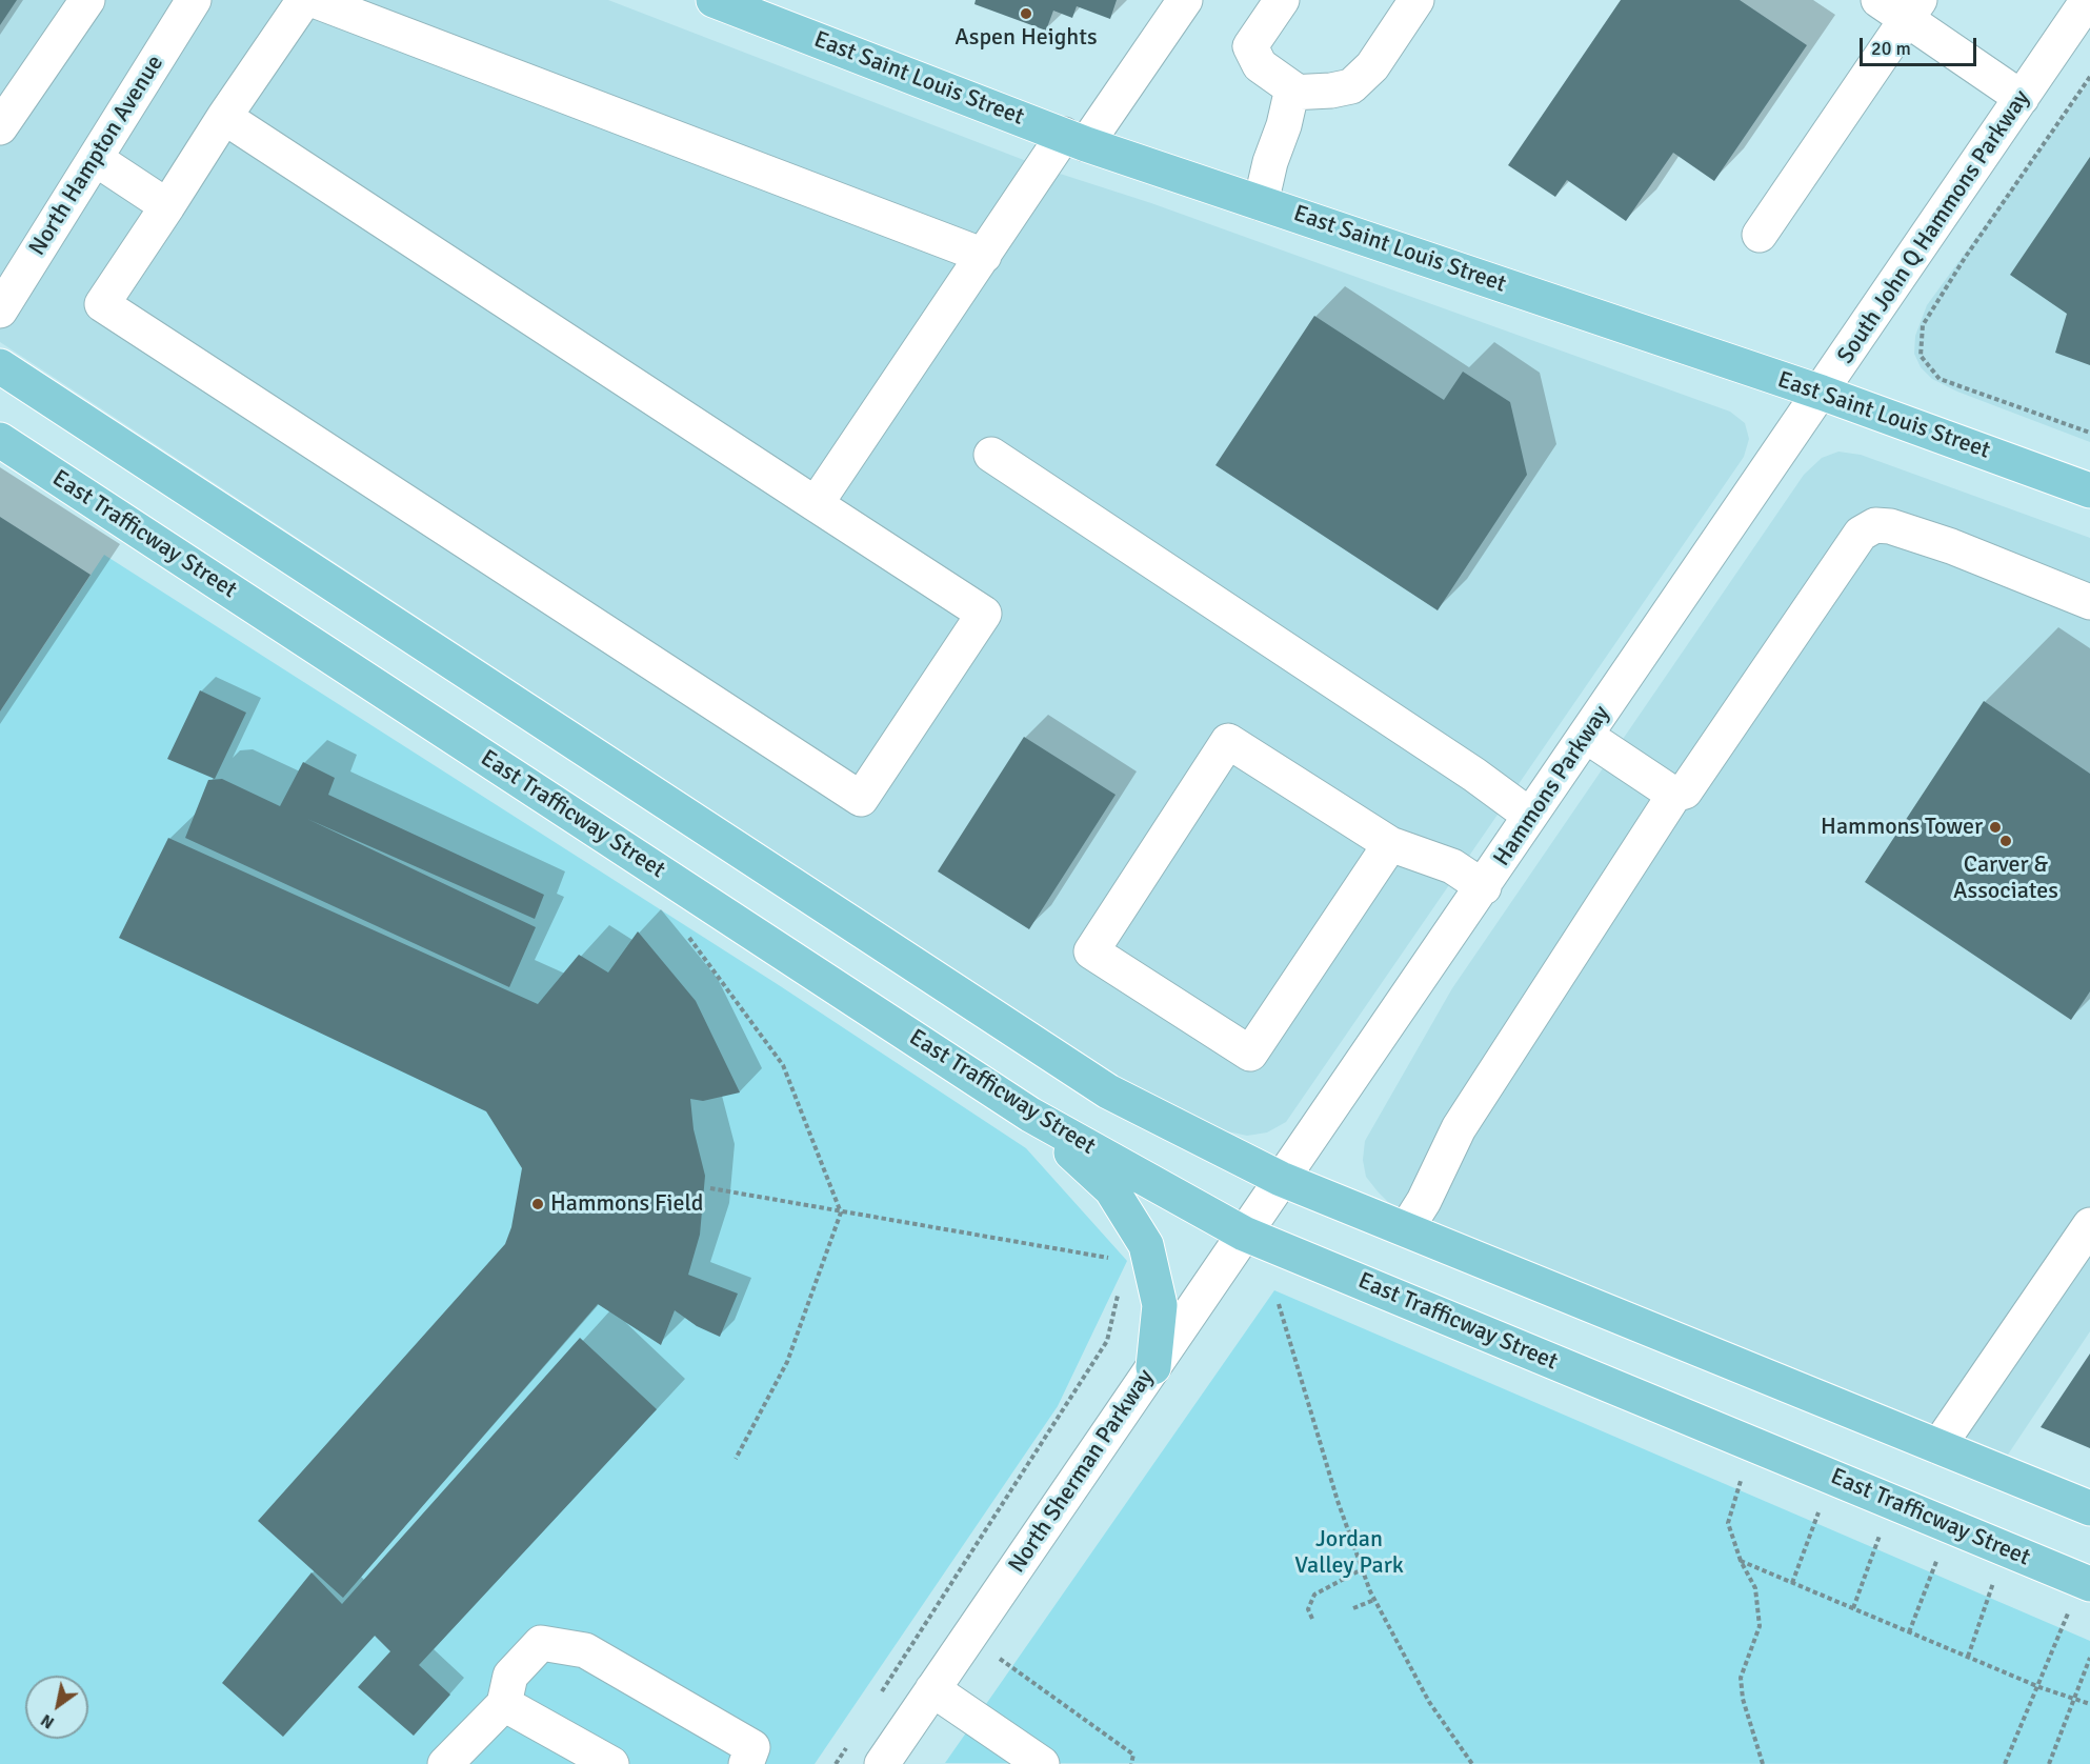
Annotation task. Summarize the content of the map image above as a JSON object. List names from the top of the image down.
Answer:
{
  "streets": {
    "main road": ["East Saint Louis Street", "East Trafficway Street"],
    "street": [
      "North Hampton Avenue",
      "South John Q Hammons Parkway",
      "Hammons Parkway",
      "North Sherman Parkway"
    ]
  },
  "crossings": [
    ["East Saint Louis Street", "South John Q Hammons Parkway"],
    ["East Saint Louis Street", "Hammons Parkway"],
    ["South John Q Hammons Parkway", "Hammons Parkway"],
    ["East Trafficway Street", "North Sherman Parkway"],
    ["Hammons Parkway", "North Sherman Parkway"]
  ],
  "parks": ["Jordan Valley Park"],
  "places": [
    "Aspen Heights",
    "Hammons Tower",
    "Carver & Associates",
    "Hammons Field"
  ],
  "scale_bar": "20 m",
  "north": "bottom left"
}
